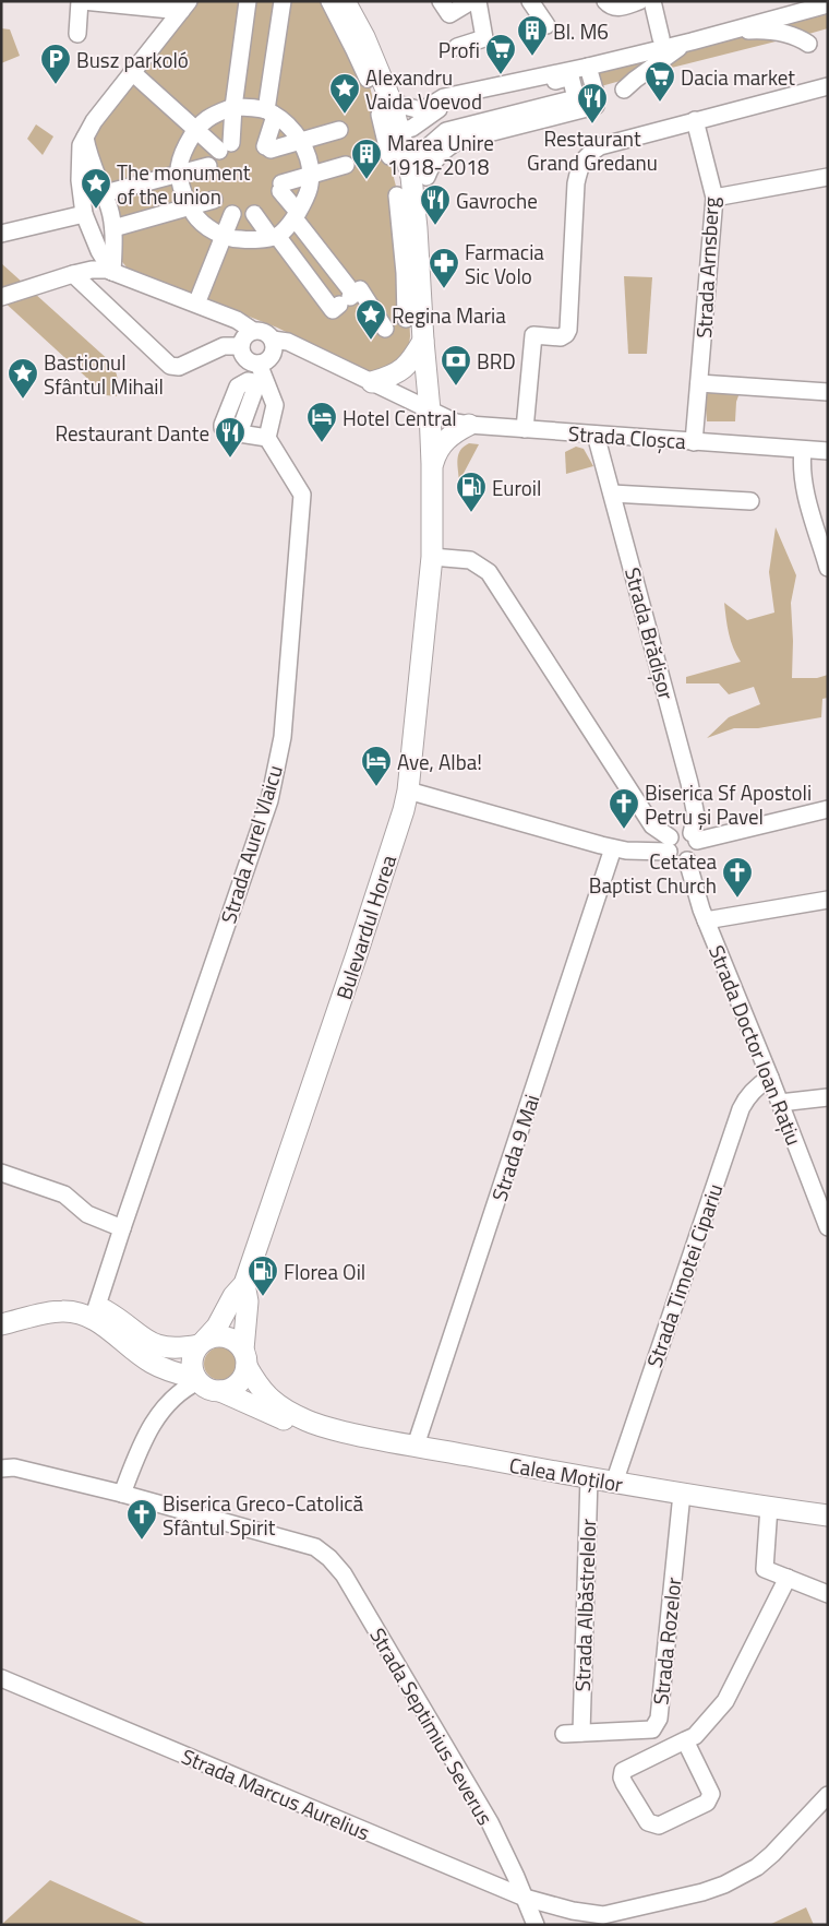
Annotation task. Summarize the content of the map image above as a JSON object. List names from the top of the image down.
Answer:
{
  "streets": {
    "main road": ["Bulevardul Horea", "Calea Moților"],
    "street": [
      "Strada Arnsberg",
      "Strada Cloșca",
      "Strada Brădișor",
      "Strada Aurel Vlaicu",
      "Strada Doctor Ioan Rațiu",
      "Strada 9 Mai",
      "Strada Timotei Cipariu",
      "Strada Albăstrelelor",
      "Strada Rozelor",
      "Strada Septimius Severus",
      "Strada Marcus Aurelius"
    ]
  },
  "crossings": [
    ["Strada Arnsberg", "Strada Cloșca"],
    ["Strada Cloșca", "Strada Brădișor"],
    ["Strada Cloșca", "Bulevardul Horea"],
    ["Strada Brădișor", "Strada Doctor Ioan Rațiu"],
    ["Strada Aurel Vlaicu", "Calea Moților"],
    ["Strada Doctor Ioan Rațiu", "Strada Timotei Cipariu"],
    ["Strada 9 Mai", "Calea Moților"],
    ["Strada Timotei Cipariu", "Calea Moților"],
    ["Calea Moților", "Strada Albăstrelelor"],
    ["Calea Moților", "Strada Rozelor"],
    ["Strada Albăstrelelor", "Strada Rozelor"],
    ["Strada Septimius Severus", "Strada Marcus Aurelius"]
  ],
  "places": {
    "building": ["Bl. M6", "Marea Unire 1918-2018"],
    "supermarket": ["Profi", "Dacia market"],
    "parking": ["Busz parkoló"],
    "place": [
      "Alexandru Vaida Voevod",
      "The monument of the union",
      "Regina Maria",
      "Bastionul Sfântul Mihail"
    ],
    "restaurant": ["Restaurant Grand Gredanu", "Gavroche", "Restaurant Dante"],
    "pharmacy": ["Farmacia Sic Volo"],
    "bank": ["BRD"],
    "hotel": ["Hotel Central", "Ave, Alba!"],
    "fuel station": ["Euroil", "Florea Oil"],
    "church": ["Biserica Sf Apostoli Petru și Pavel", "Cetatea Baptist Church", "Biserica Greco-Catolică Sfântul Spirit"]
  }
}
